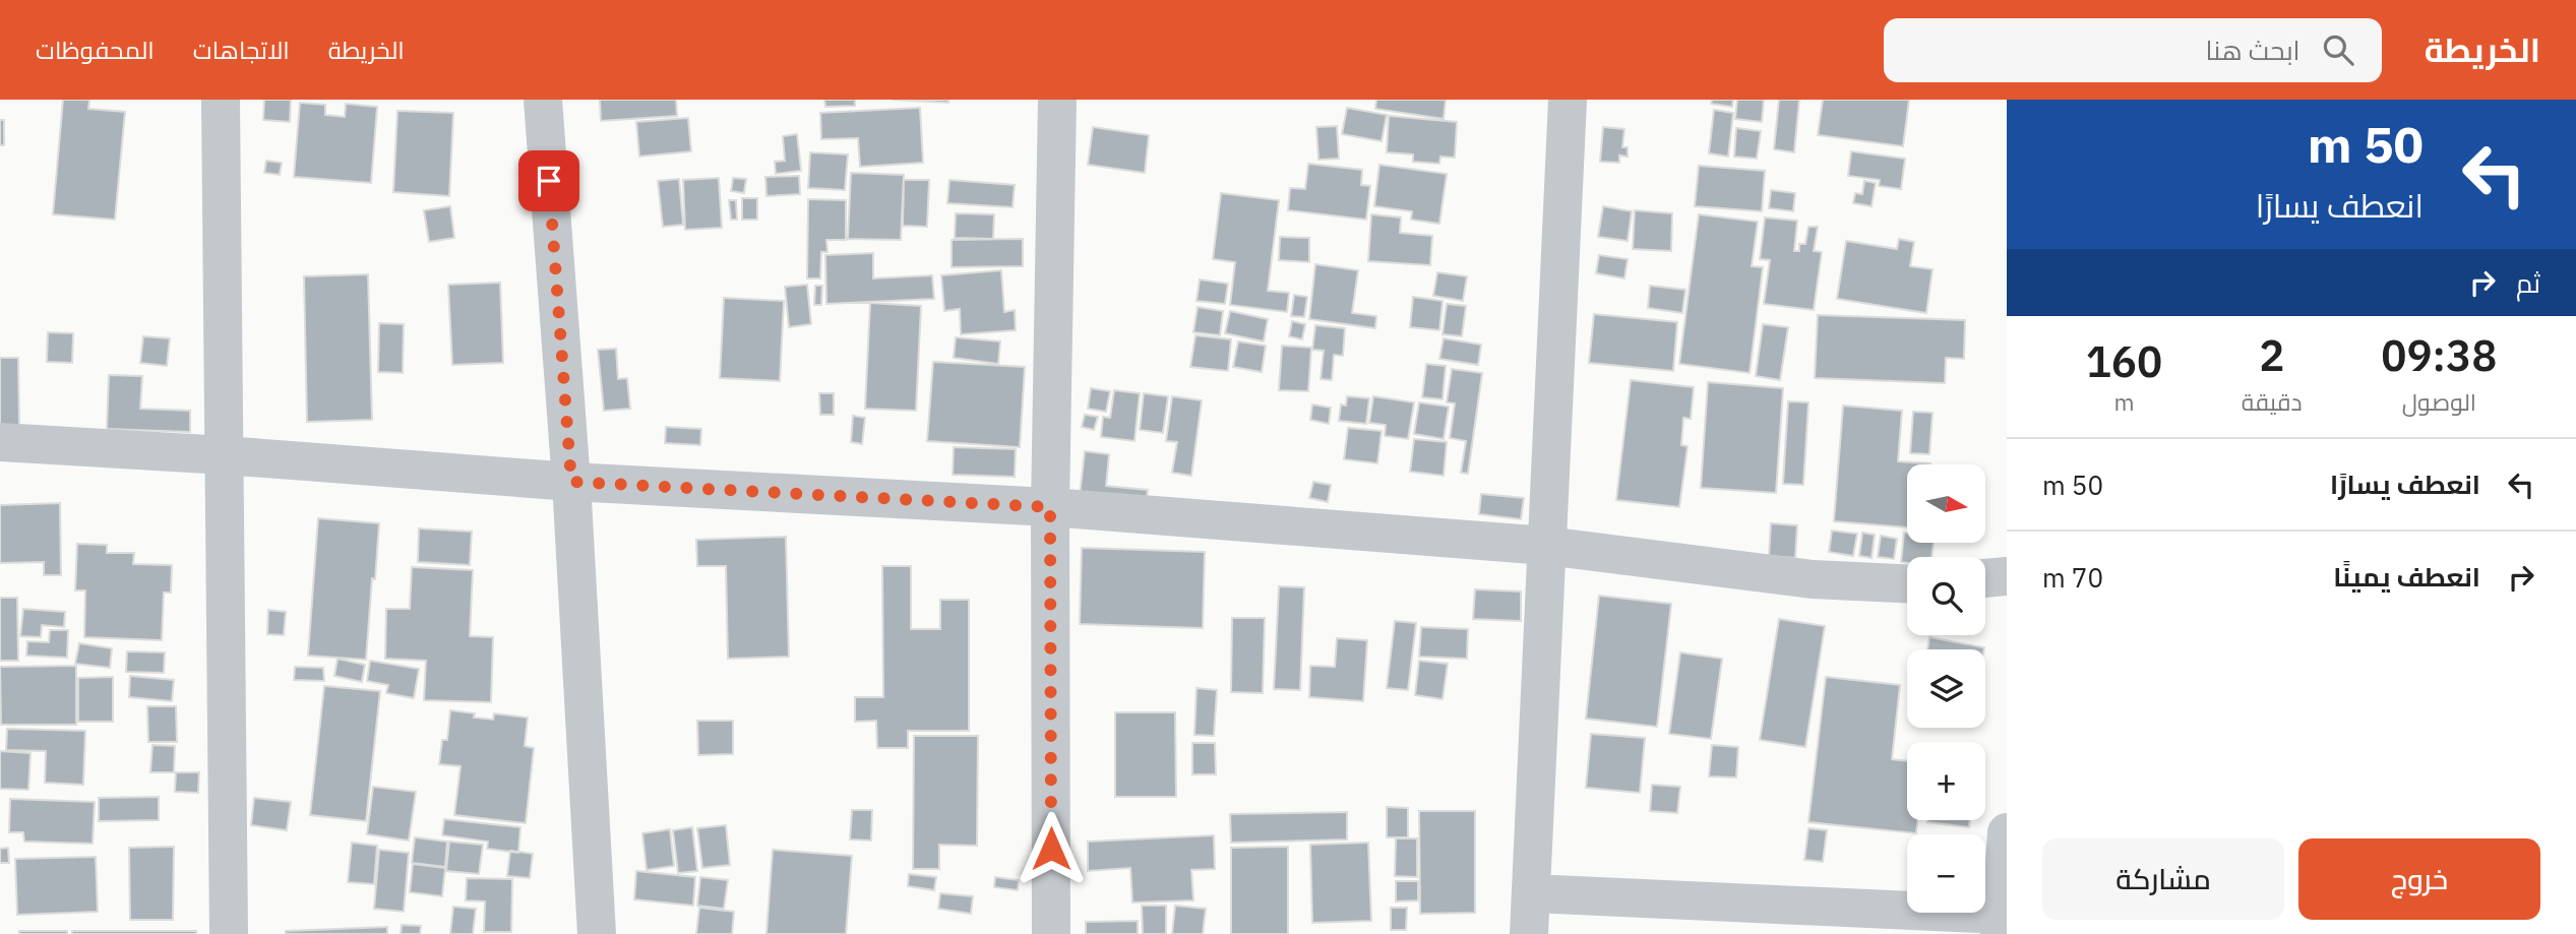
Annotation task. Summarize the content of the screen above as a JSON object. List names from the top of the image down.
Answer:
{
  "north": "right",
  "page": {
    "header": "الخريطة",
    "search": "ابحث هنا",
    "nav": ["الخريطة", "الاتجاهات", "المحفوظات"],
    "turn": ["50 m", "انعطف يسارًا"],
    "then": "ثم",
    "eta": [
      "09:38",
      "الوصول",
      "2",
      "دقيقة",
      "160",
      "m"
    ],
    "list": [
      {
        "name": "انعطف يسارًا",
        "value": "50 m"
      },
      {
        "name": "انعطف يمينًا",
        "value": "70 m"
      }
    ],
    "map_buttons": ["+", "−"],
    "buttons": ["خروج", "مشاركة"]
  }
}
